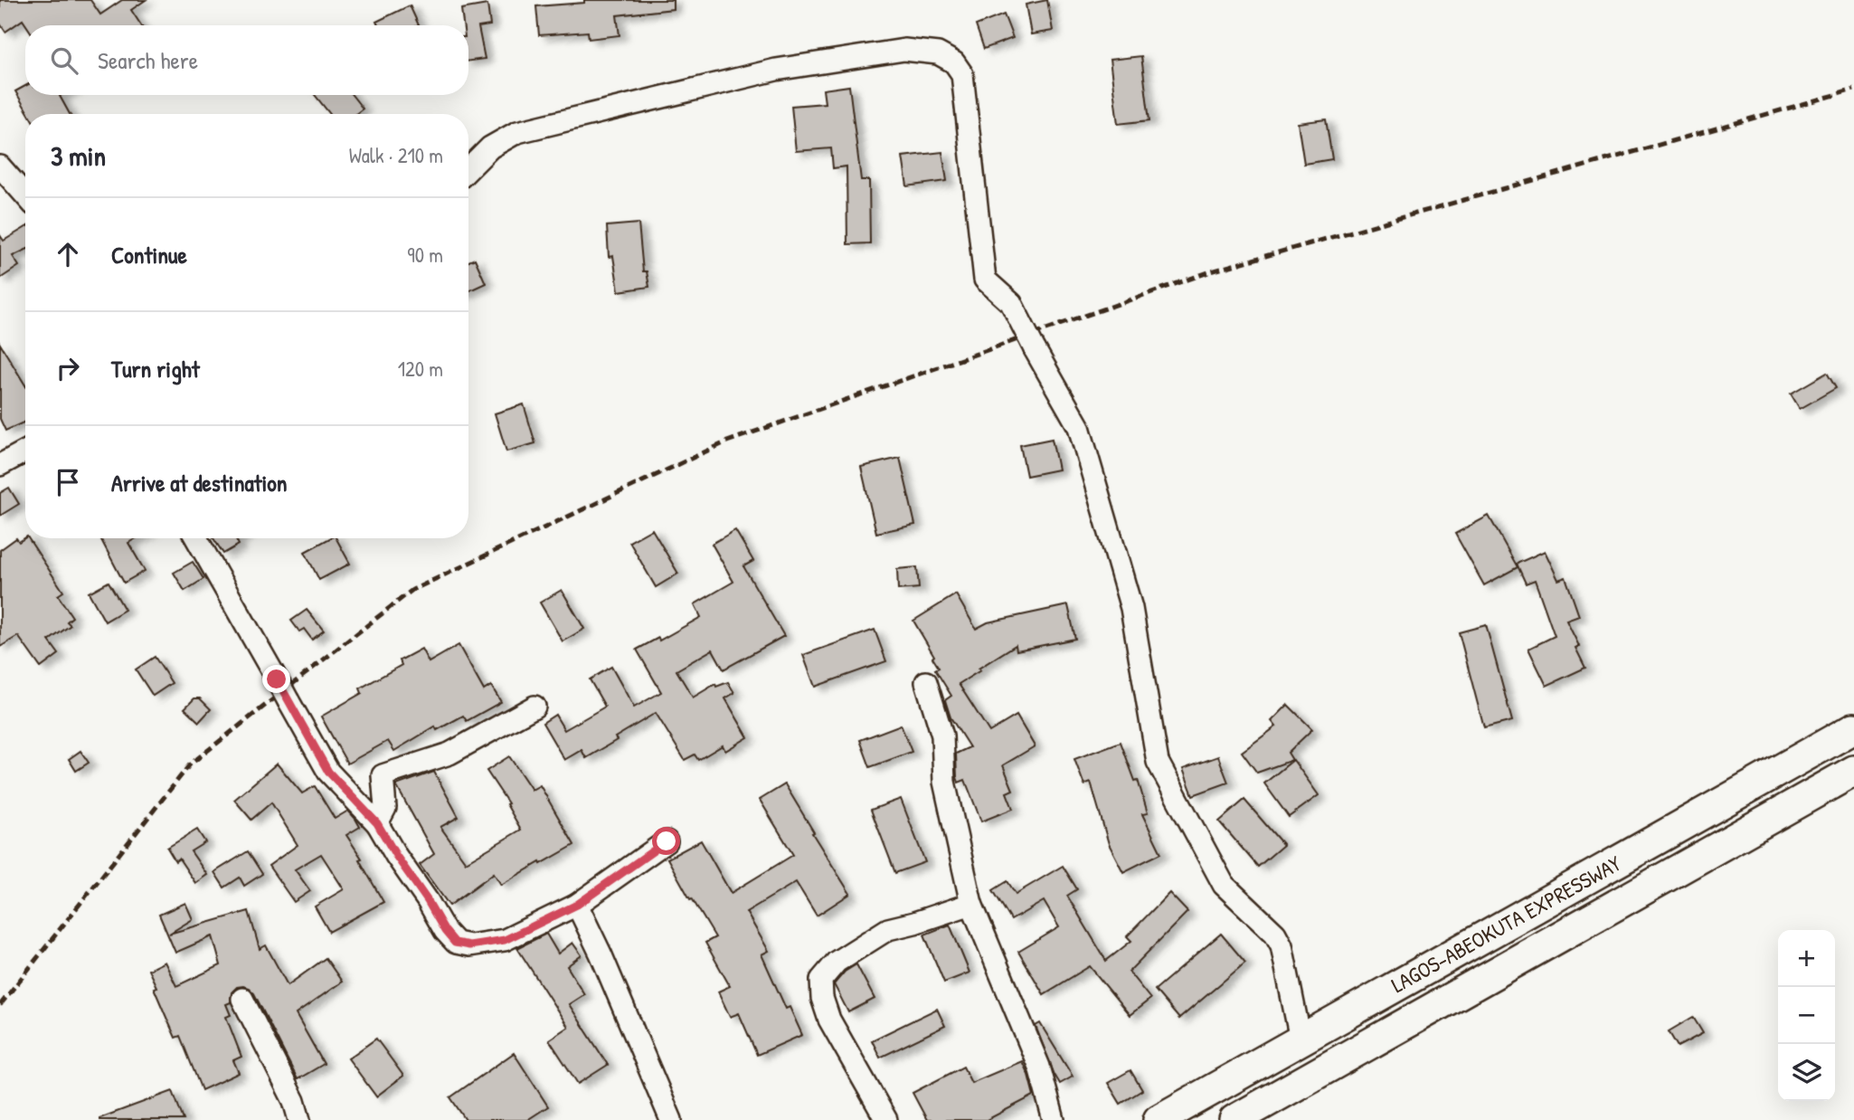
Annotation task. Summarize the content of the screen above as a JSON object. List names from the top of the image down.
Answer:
{
  "streets": {
    "highway": ["LAGOS-ABEOKUTA EXPRESSWAY"]
  },
  "page": {
    "search": "Search here",
    "heading": ["3 min", "Walk · 210 m"],
    "list": [
      ["Continue", "90 m"],
      ["Turn right", "120 m"],
      "Arrive at destination"
    ],
    "map_buttons": ["+", "−"]
  }
}
